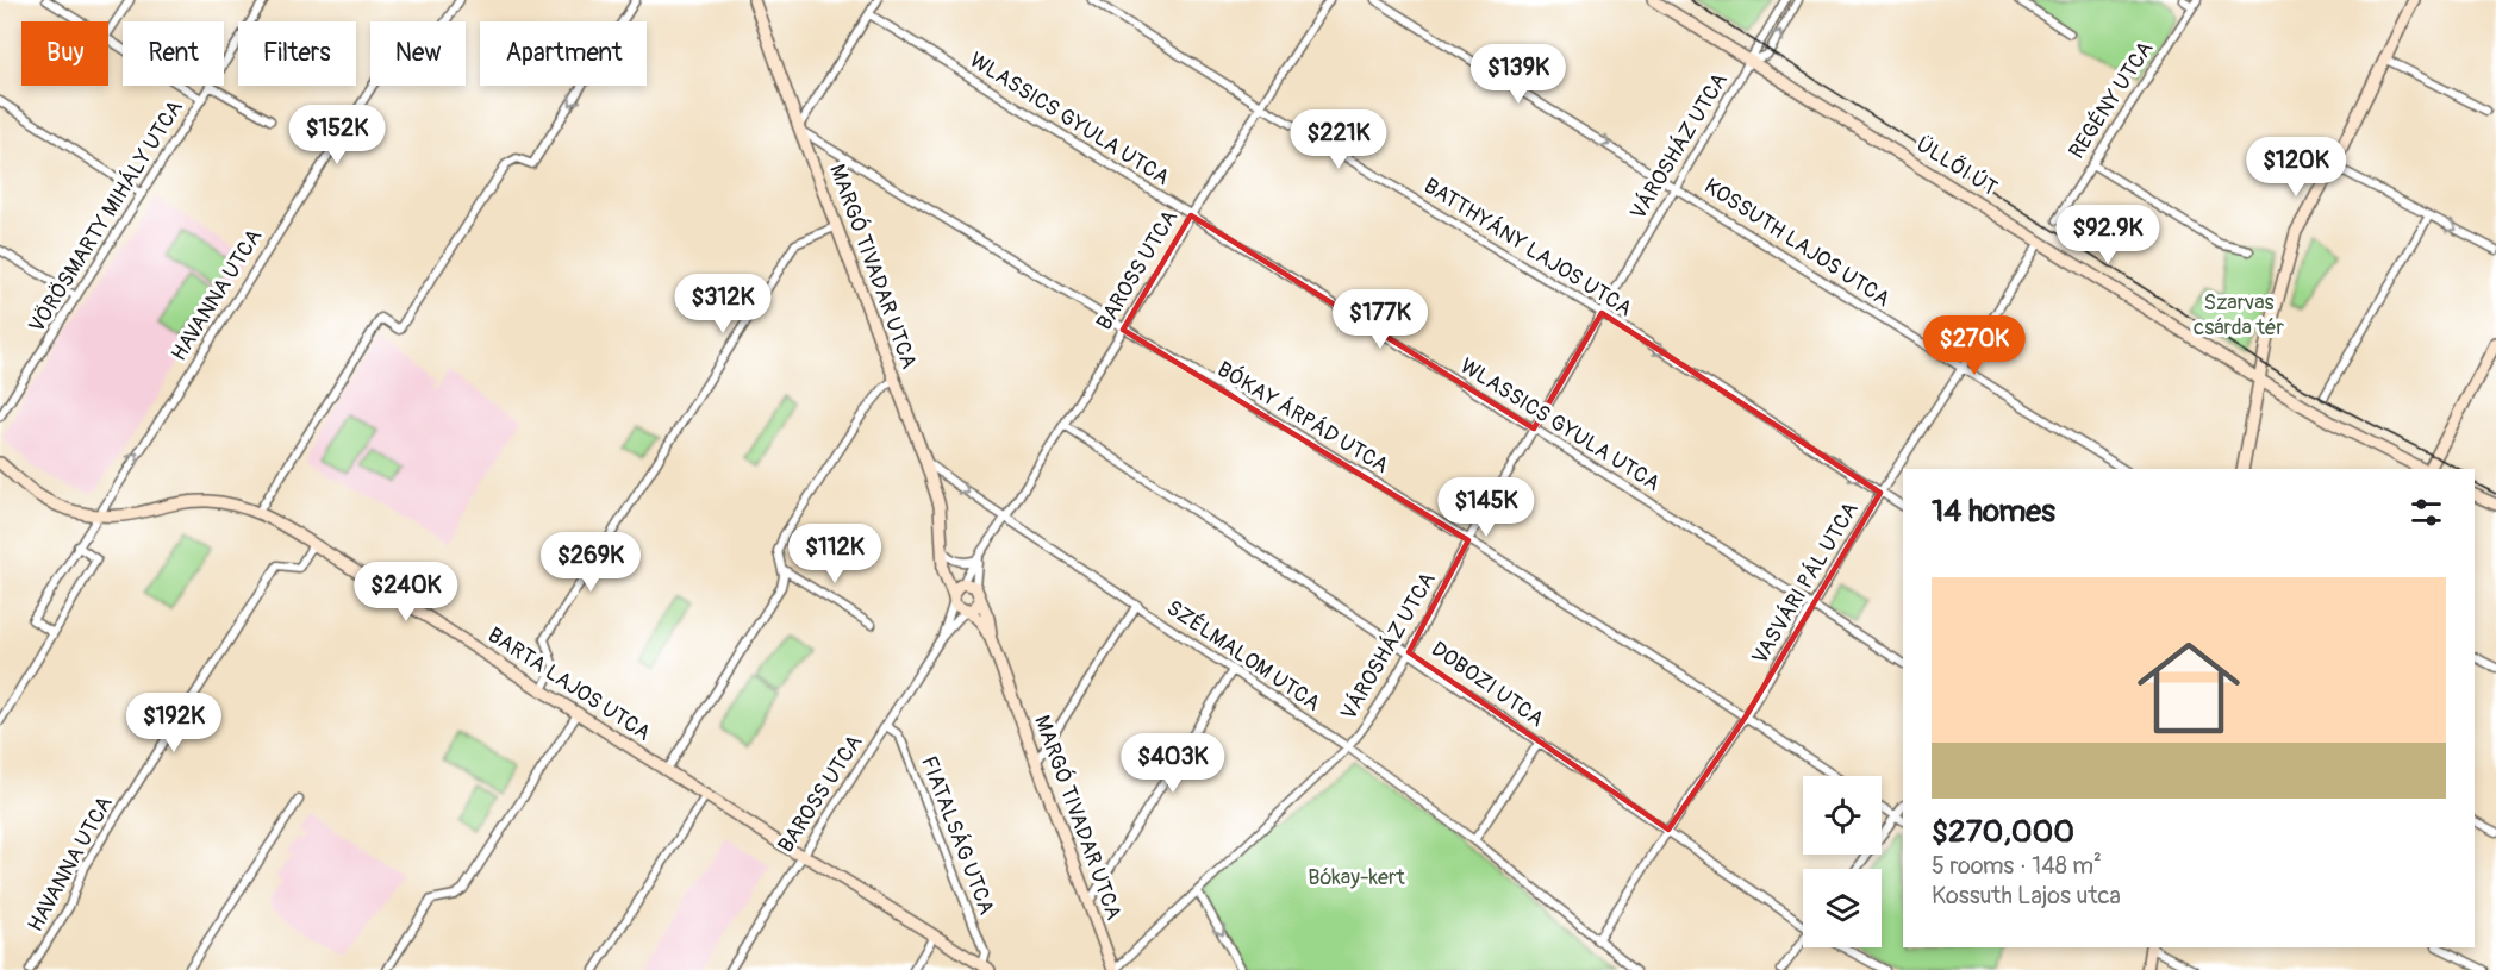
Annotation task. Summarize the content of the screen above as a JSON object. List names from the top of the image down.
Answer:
{
  "streets": {
    "street": [
      "REGÉNY UTCA",
      "WLASSICS GYULA UTCA",
      "VÁROSHÁZ UTCA",
      "ÜLLŐI ÚT",
      "VÖRÖSMARTY MIHÁLY UTCA",
      "KOSSUTH LAJOS UTCA",
      "BATTHYÁNY LAJOS UTCA",
      "MARGÓ TIVADAR UTCA",
      "BAROSS UTCA",
      "HAVANNA UTCA",
      "BÓKAY ÁRPÁD UTCA",
      "VASVÁRI PÁL UTCA",
      "SZÉLMALOM UTCA",
      "BARTA LAJOS UTCA",
      "DOBOZI UTCA",
      "FIATALSÁG UTCA"
    ]
  },
  "crossings": [
    ["WLASSICS GYULA UTCA", "VÁROSHÁZ UTCA"],
    ["WLASSICS GYULA UTCA", "BAROSS UTCA"],
    ["WLASSICS GYULA UTCA", "VASVÁRI PÁL UTCA"],
    ["VÁROSHÁZ UTCA", "ÜLLŐI ÚT"],
    ["VÁROSHÁZ UTCA", "KOSSUTH LAJOS UTCA"],
    ["VÁROSHÁZ UTCA", "BATTHYÁNY LAJOS UTCA"],
    ["VÁROSHÁZ UTCA", "MARGÓ TIVADAR UTCA"],
    ["VÁROSHÁZ UTCA", "BÓKAY ÁRPÁD UTCA"],
    ["VÁROSHÁZ UTCA", "SZÉLMALOM UTCA"],
    ["VÁROSHÁZ UTCA", "DOBOZI UTCA"],
    ["ÜLLŐI ÚT", "VASVÁRI PÁL UTCA"],
    ["KOSSUTH LAJOS UTCA", "VASVÁRI PÁL UTCA"],
    ["BATTHYÁNY LAJOS UTCA", "BAROSS UTCA"],
    ["BATTHYÁNY LAJOS UTCA", "VASVÁRI PÁL UTCA"],
    ["MARGÓ TIVADAR UTCA", "BAROSS UTCA"],
    ["MARGÓ TIVADAR UTCA", "BÓKAY ÁRPÁD UTCA"],
    ["MARGÓ TIVADAR UTCA", "SZÉLMALOM UTCA"],
    ["BAROSS UTCA", "BÓKAY ÁRPÁD UTCA"],
    ["BAROSS UTCA", "SZÉLMALOM UTCA"],
    ["BAROSS UTCA", "BARTA LAJOS UTCA"],
    ["BAROSS UTCA", "DOBOZI UTCA"],
    ["BAROSS UTCA", "FIATALSÁG UTCA"],
    ["HAVANNA UTCA", "BARTA LAJOS UTCA"],
    ["BÓKAY ÁRPÁD UTCA", "VASVÁRI PÁL UTCA"],
    ["VASVÁRI PÁL UTCA", "SZÉLMALOM UTCA"],
    ["VASVÁRI PÁL UTCA", "DOBOZI UTCA"],
    ["BARTA LAJOS UTCA", "FIATALSÁG UTCA"]
  ],
  "one_way": ["KOSSUTH LAJOS UTCA", "HAVANNA UTCA"],
  "parks": ["Szarvas csárda tér", "Bókay-kert"],
  "page": {
    "chip": [
      "Buy",
      "Rent",
      "Filters",
      "New",
      "Apartment"
    ],
    "price": [
      "$139K",
      "$152K",
      "$221K",
      "$120K",
      "$92.9K",
      "$312K",
      "$177K",
      "$270K",
      "$145K",
      "$112K",
      "$269K",
      "$240K",
      "$192K",
      "$403K"
    ],
    "heading": "14 homes",
    "list": [
      {
        "name": "$270,000",
        "note": "5 rooms · 148 m² · Kossuth Lajos utca"
      }
    ]
  }
}
